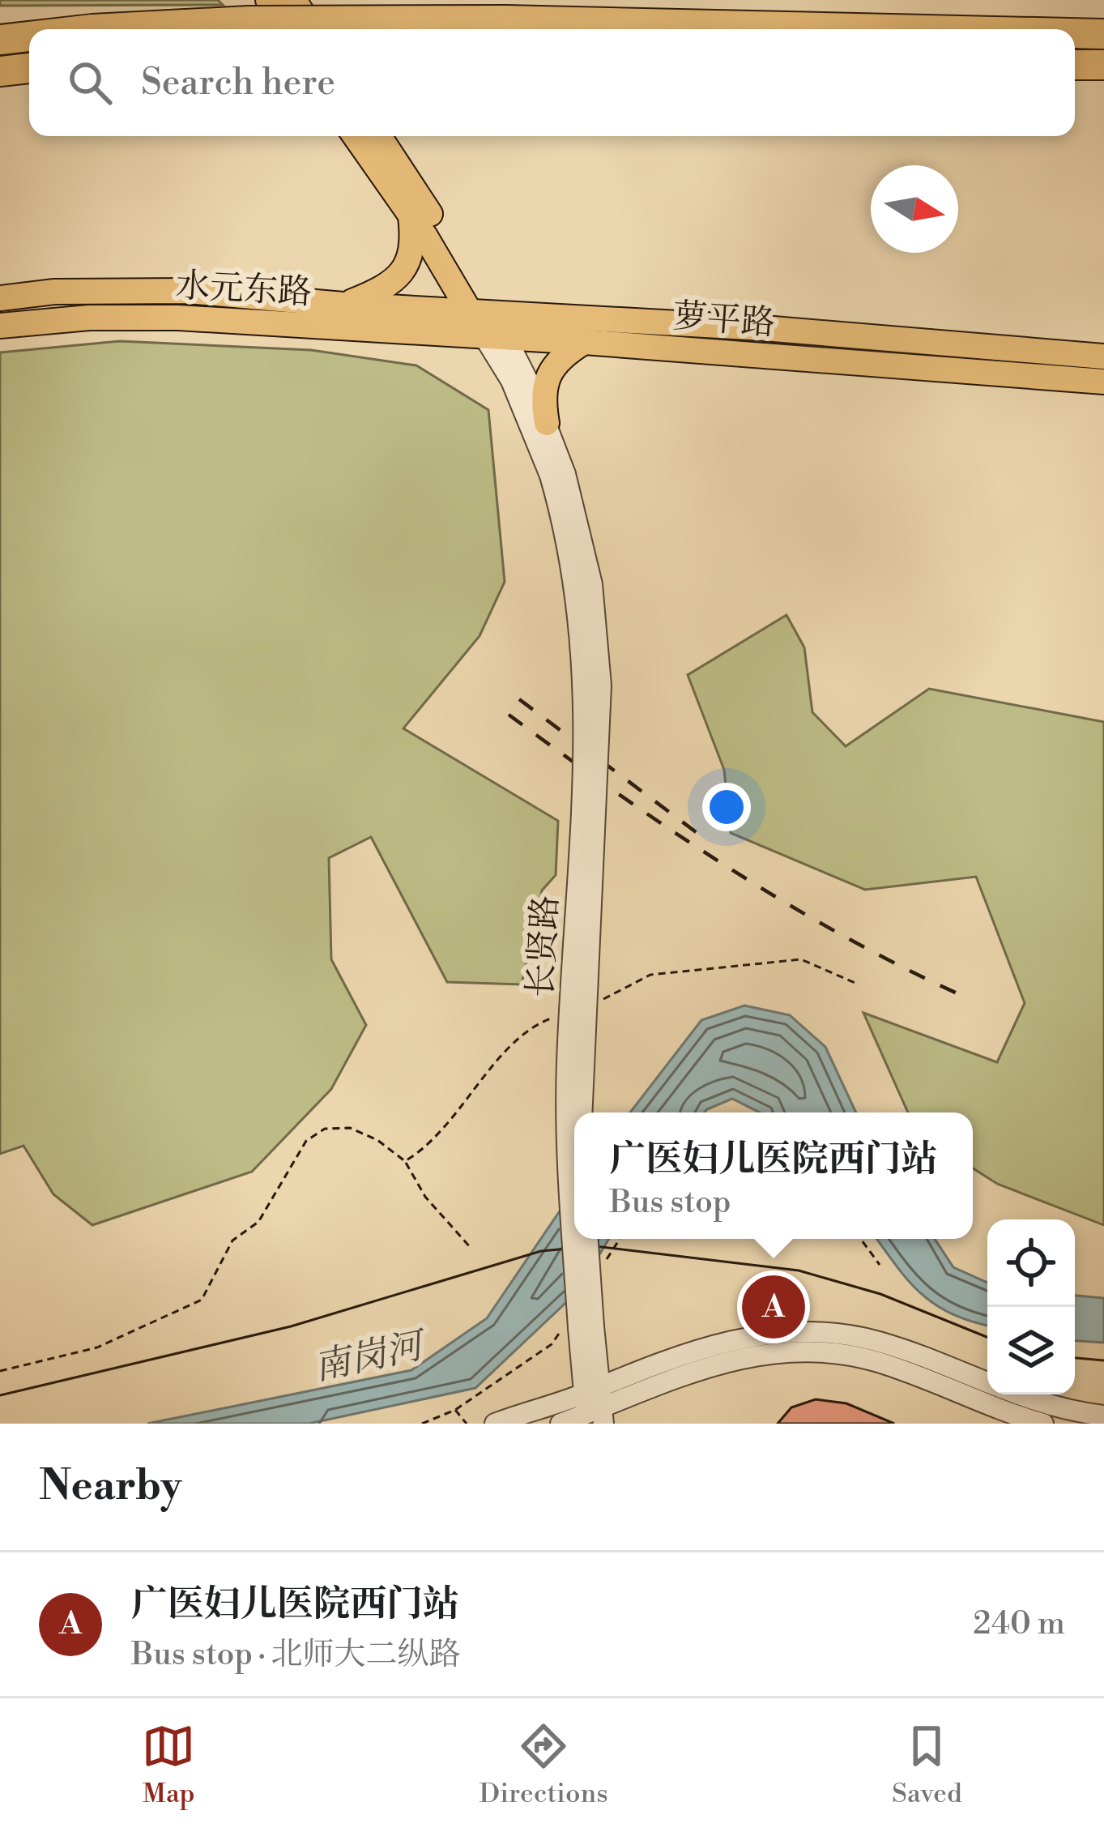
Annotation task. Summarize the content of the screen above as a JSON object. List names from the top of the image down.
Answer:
{
  "streets": {
    "main road": ["水元东路", "萝平路"],
    "street": ["长贤路"]
  },
  "crossings": [
    ["水元东路", "萝平路"]
  ],
  "water": ["南岗河"],
  "north": "right",
  "page": {
    "search": "Search here",
    "popup": ["广医妇儿医院西门站", "Bus stop"],
    "pins": "A",
    "heading": "Nearby",
    "list": [
      {
        "mark": "A",
        "name": "广医妇儿医院西门站",
        "note": "Bus stop · 北师大二纵路",
        "value": "240 m"
      }
    ],
    "nav": ["Map", "Directions", "Saved"]
  }
}
